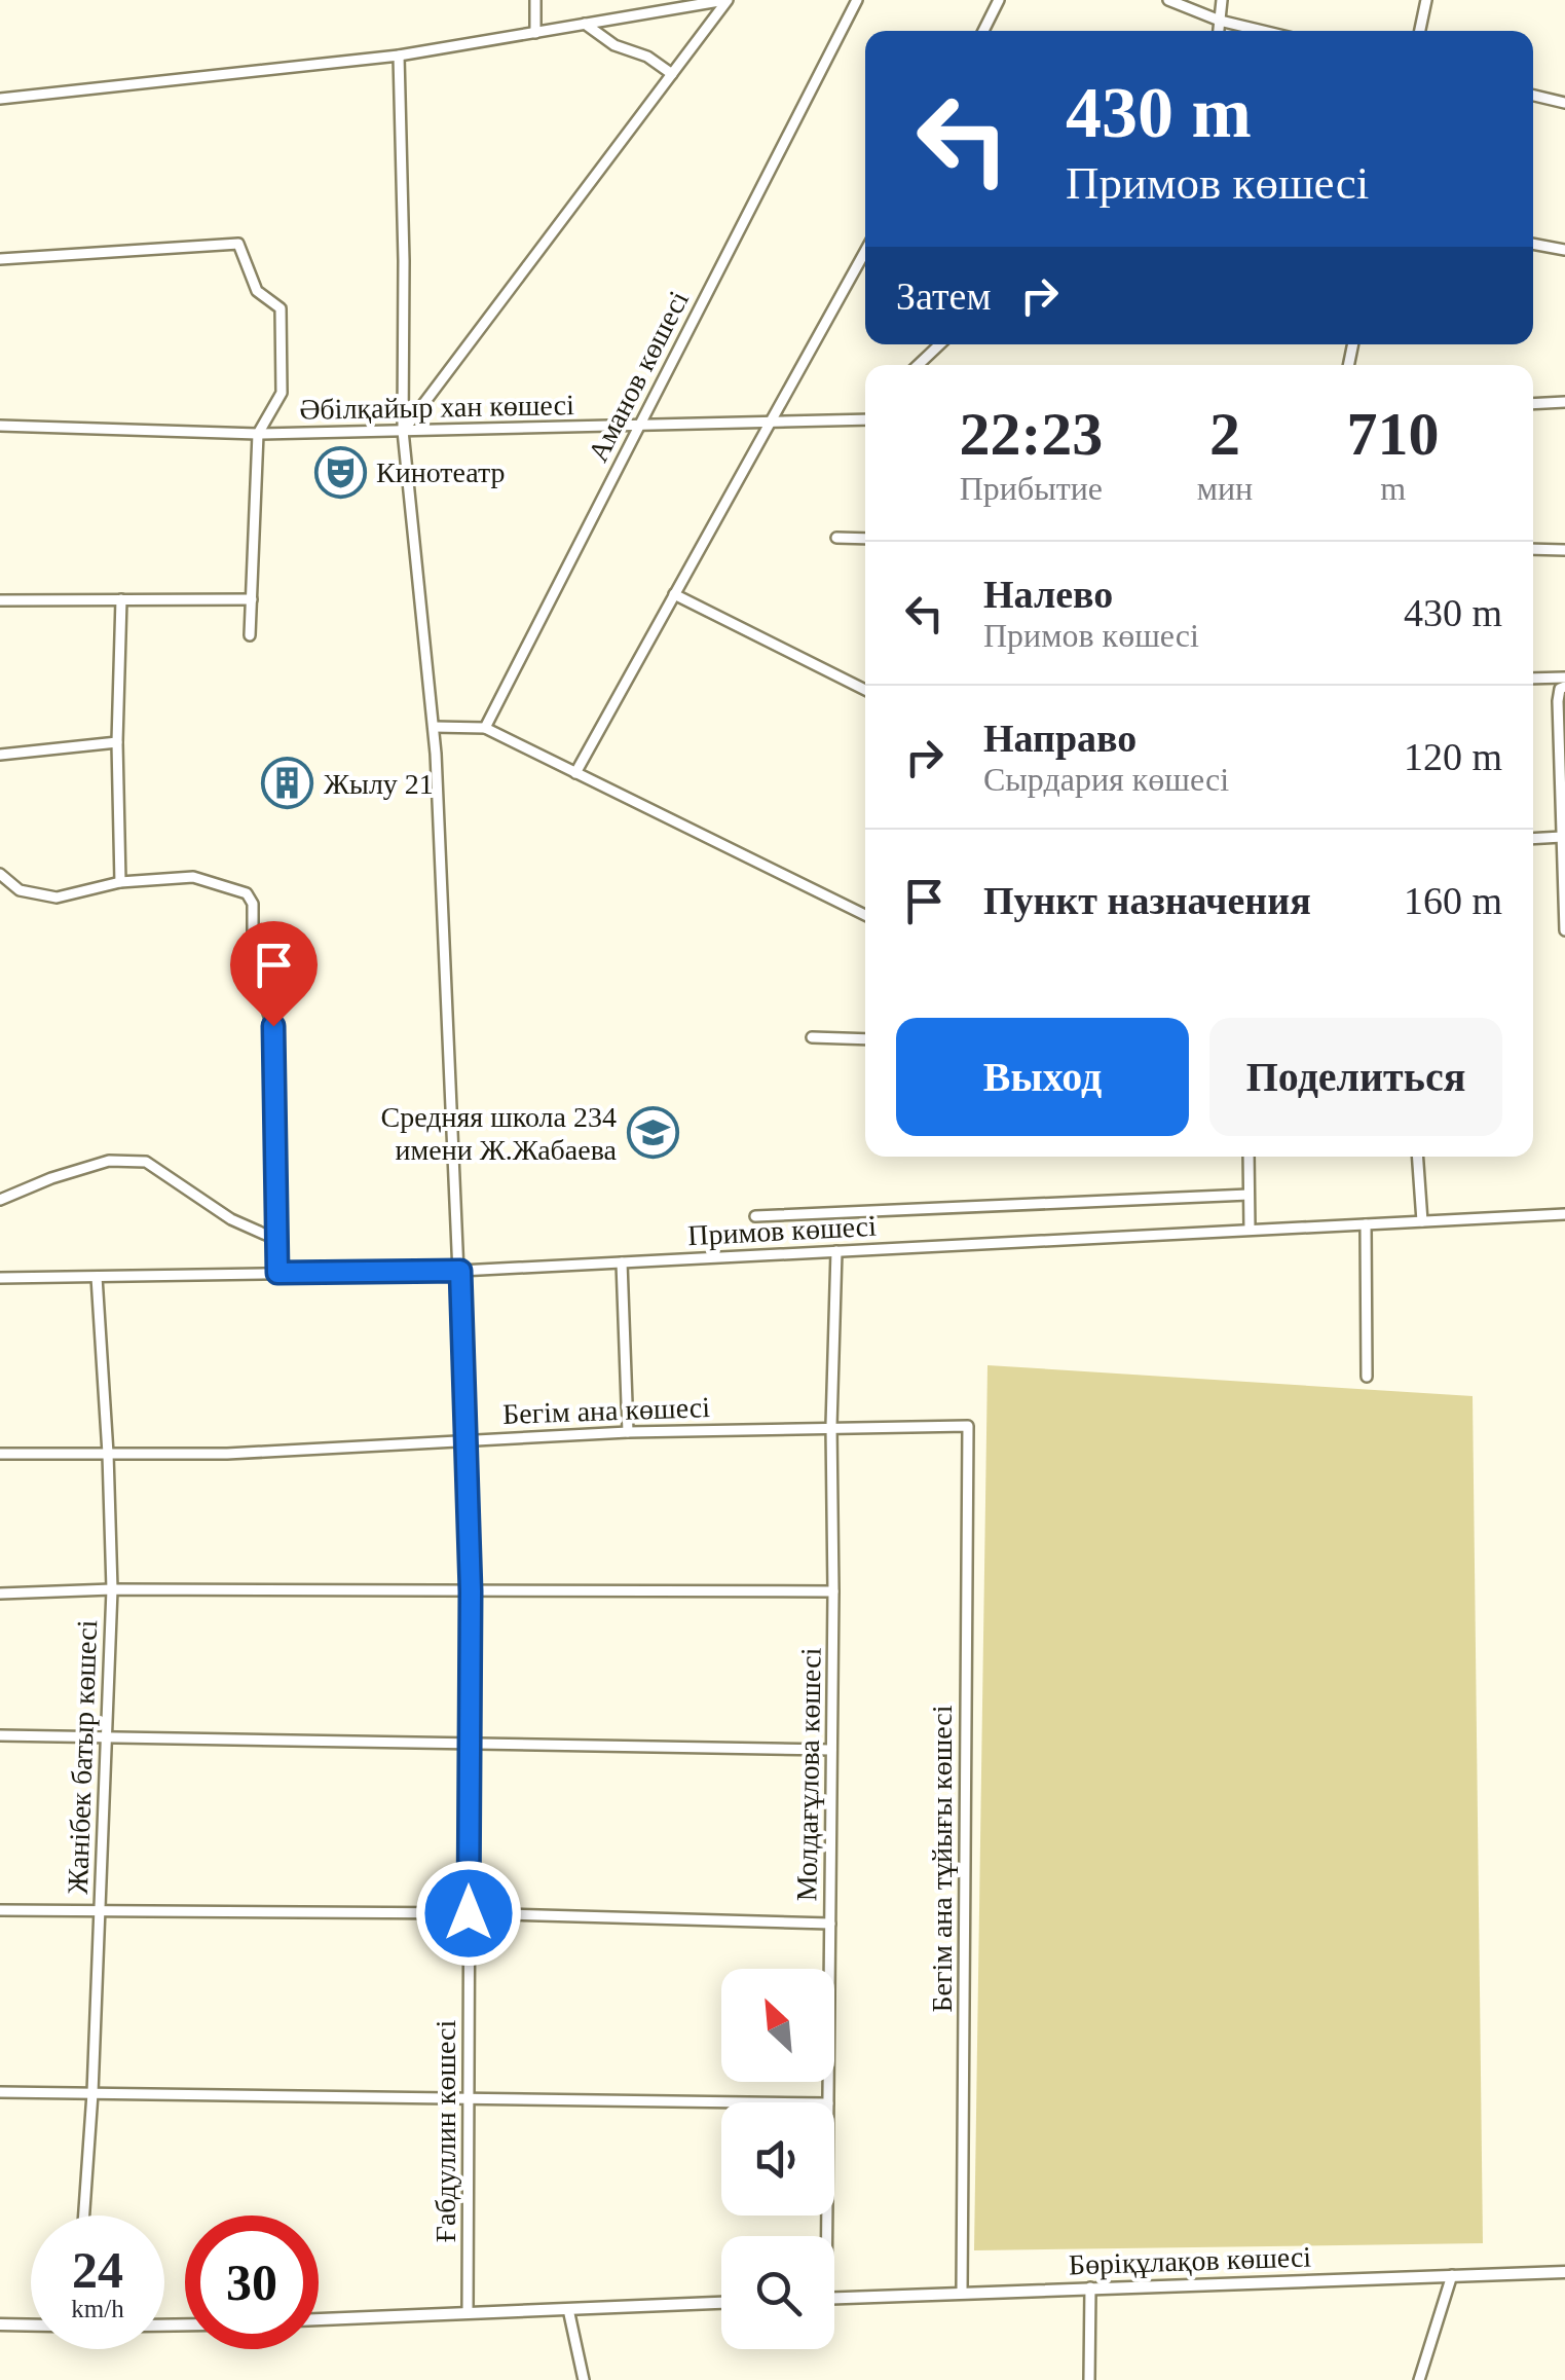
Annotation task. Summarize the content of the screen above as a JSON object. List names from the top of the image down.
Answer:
{
  "streets": {
    "street": [
      "Аманов көшесі",
      "Әбілқайыр хан көшесі",
      "Примов көшесі",
      "Бегім ана көшесі",
      "Жанібек батыр көшесі",
      "Молдағұлова көшесі",
      "Бегім ана тұйығы көшесі",
      "Ғабдуллин көшесі",
      "Бөріқұлақов көшесі"
    ]
  },
  "crossings": [
    ["Аманов көшесі", "Әбілқайыр хан көшесі"],
    ["Әбілқайыр хан көшесі", "Ғабдуллин көшесі"],
    ["Примов көшесі", "Жанібек батыр көшесі"],
    ["Примов көшесі", "Молдағұлова көшесі"],
    ["Примов көшесі", "Ғабдуллин көшесі"],
    ["Бегім ана көшесі", "Жанібек батыр көшесі"],
    ["Бегім ана көшесі", "Молдағұлова көшесі"],
    ["Бегім ана көшесі", "Бегім ана тұйығы көшесі"],
    ["Бегім ана көшесі", "Ғабдуллин көшесі"],
    ["Бегім ана тұйығы көшесі", "Бөріқұлақов көшесі"]
  ],
  "places": {
    "theatre": ["Кинотеатр"],
    "building": ["Жылу 21"],
    "school or university": ["Средняя школа 234 имени Ж.Жабаева"]
  },
  "north": "top left",
  "page": {
    "turn": ["430 m", "Примов көшесі"],
    "then": "Затем",
    "eta": [
      "22:23",
      "Прибытие",
      "2",
      "мин",
      "710",
      "m"
    ],
    "list": [
      {
        "name": "Налево",
        "note": "Примов көшесі",
        "value": "430 m"
      },
      {
        "name": "Направо",
        "note": "Сырдария көшесі",
        "value": "120 m"
      },
      {
        "name": "Пункт назначения",
        "value": "160 m"
      }
    ],
    "buttons": ["Выход", "Поделиться"],
    "speed": "24 km/h",
    "limit": "30"
  }
}
